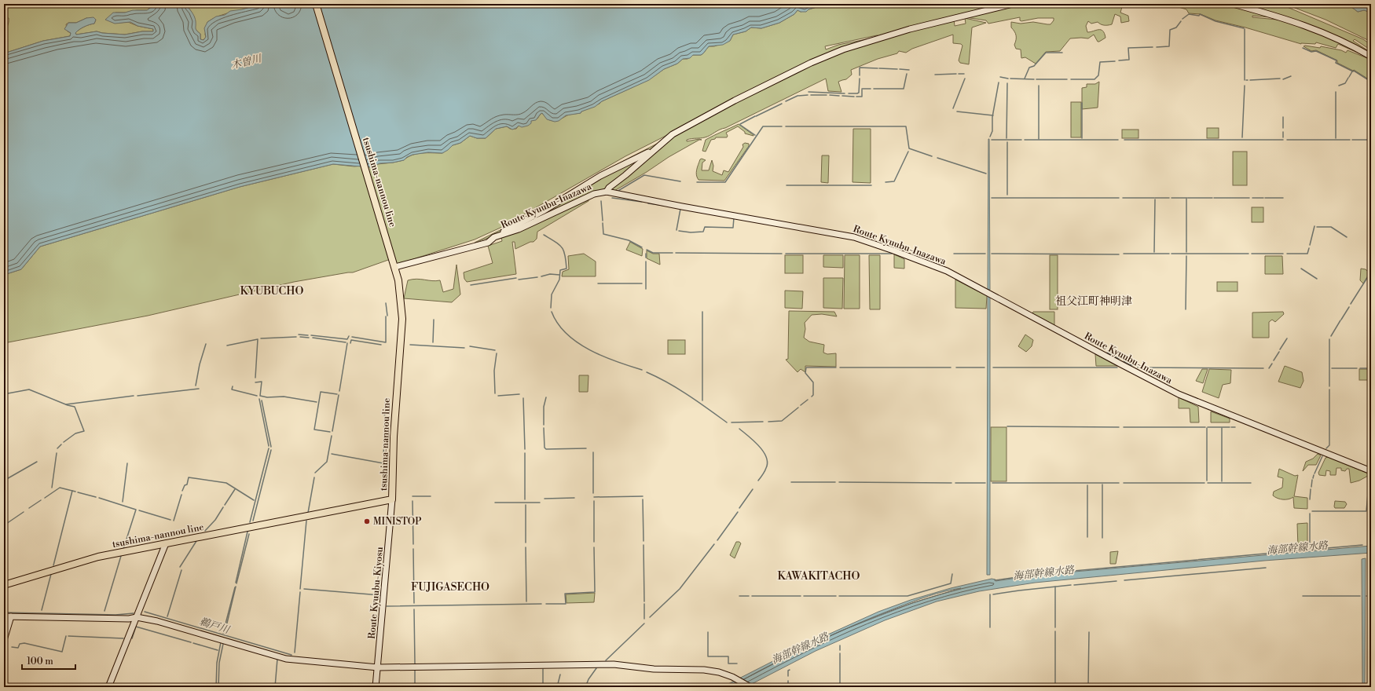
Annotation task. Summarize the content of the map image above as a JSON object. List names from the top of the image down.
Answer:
{
  "streets": {
    "main road": ["tsushima-nannou line"],
    "street": ["Route Kyuubu-Inazawa", "Route Kyuubu-Kiyosu"]
  },
  "crossings": [
    ["tsushima-nannou line", "Route Kyuubu-Inazawa"],
    ["tsushima-nannou line", "Route Kyuubu-Kiyosu"]
  ],
  "districts": [
    "KYUBUCHO",
    "祖父江町神明津",
    "KAWAKITACHO",
    "FUJIGASECHO"
  ],
  "water": ["木曽川", "海部幹線水路", "鵜戸川"],
  "places": ["MINISTOP"],
  "scale_bar": "100 m"
}
